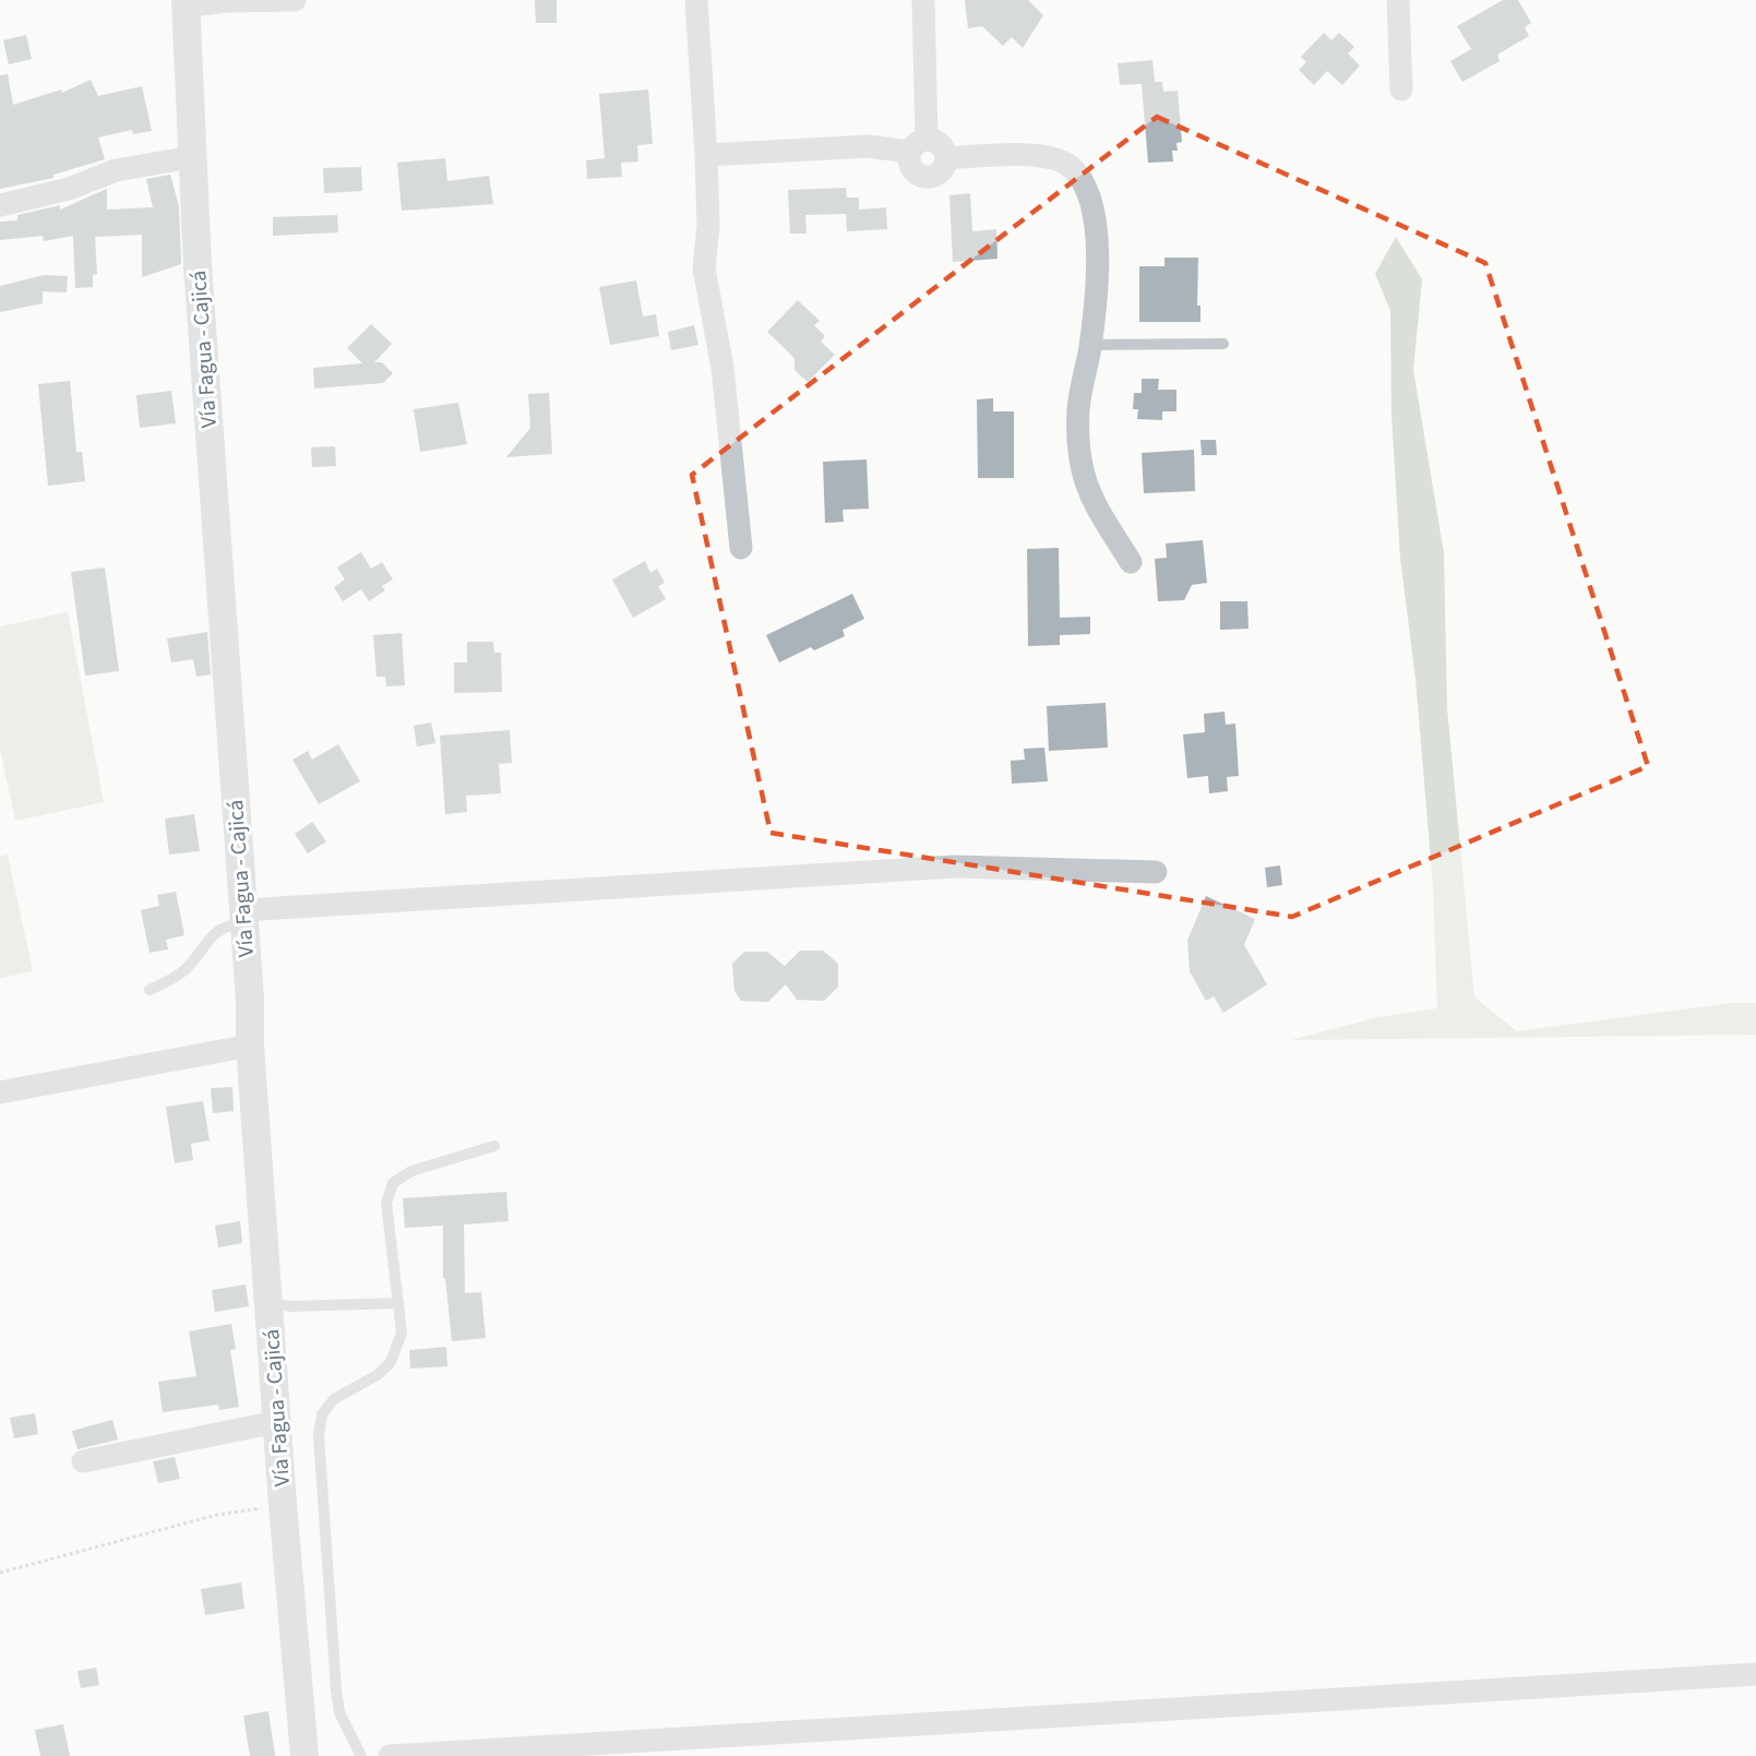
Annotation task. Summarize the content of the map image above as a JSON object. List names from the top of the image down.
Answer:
{
  "streets": {
    "street": ["Vía Fagua - Cajicá"]
  }
}
